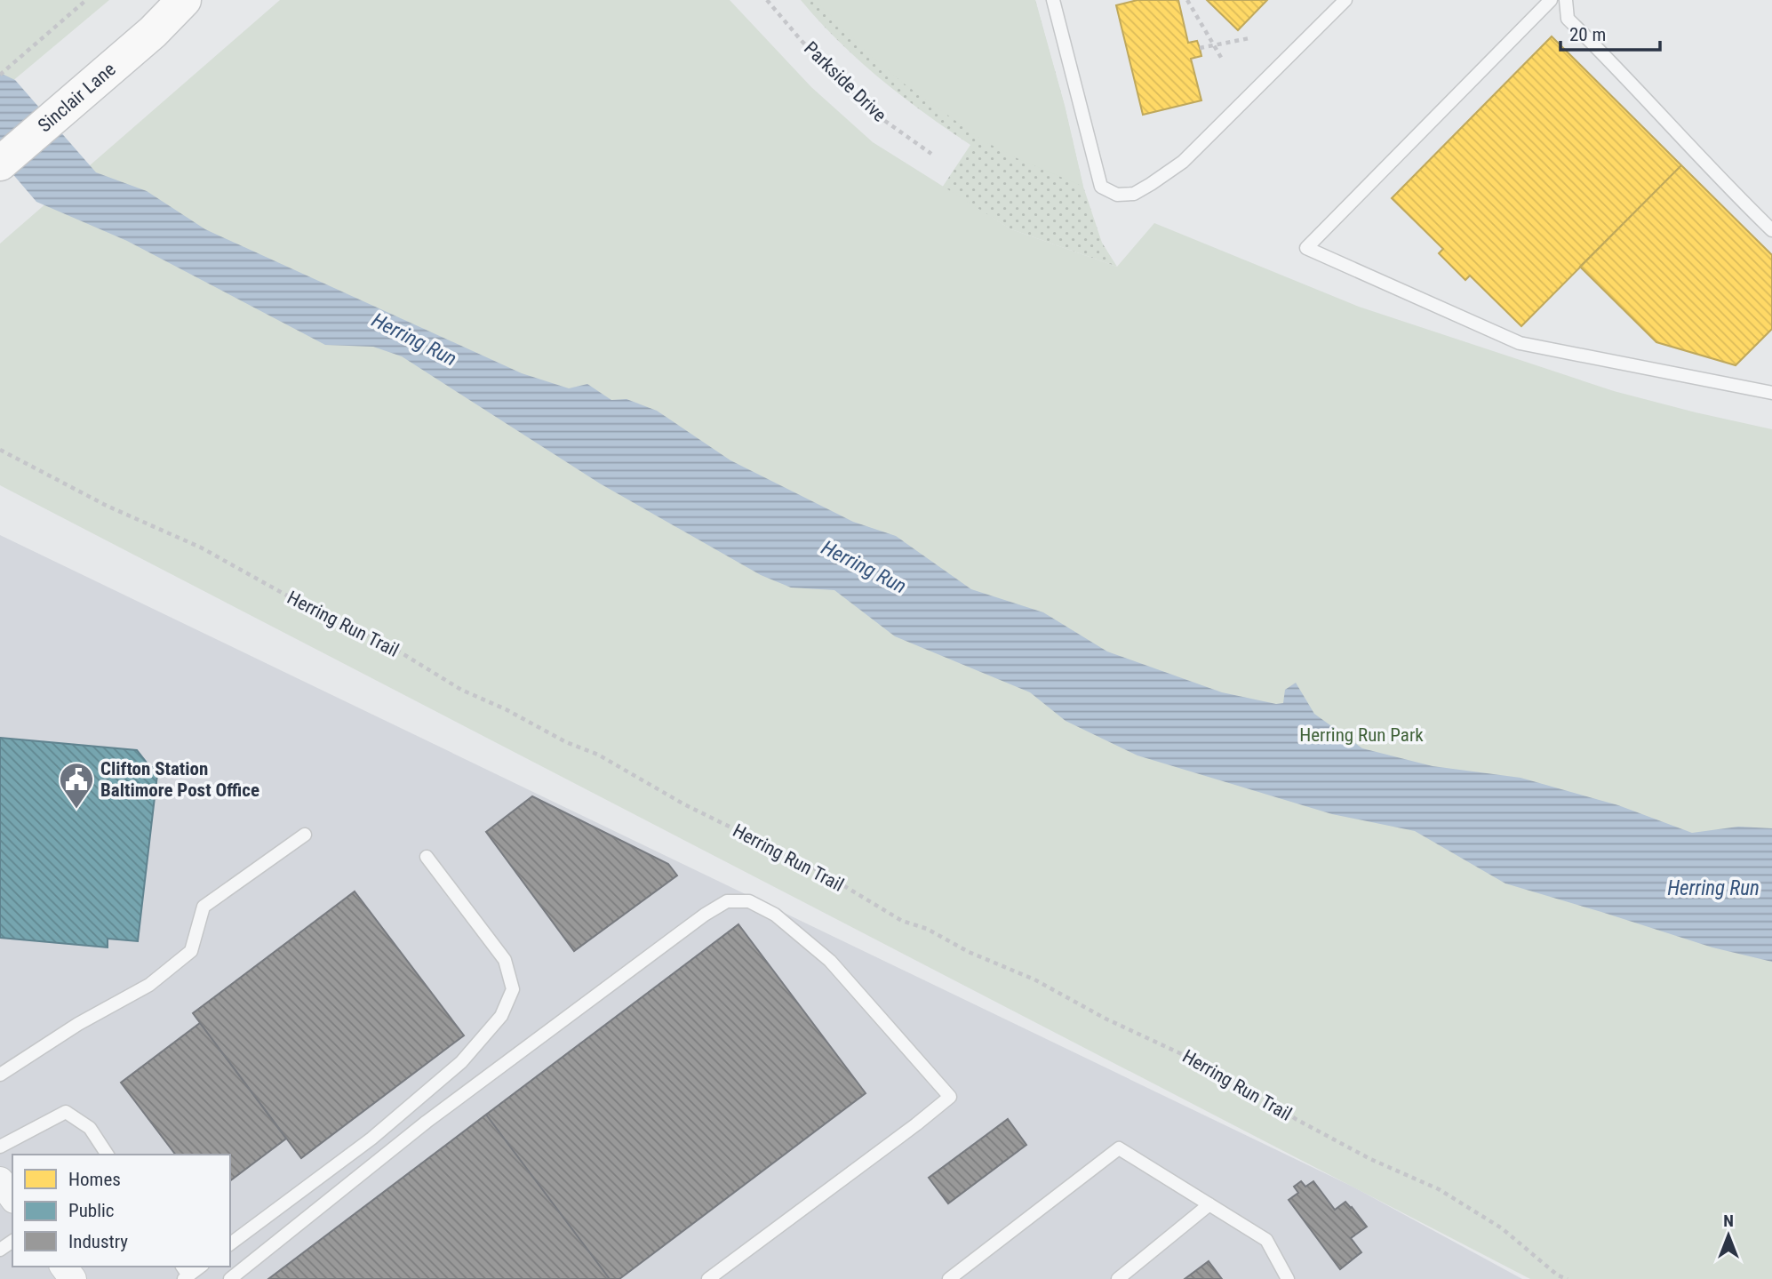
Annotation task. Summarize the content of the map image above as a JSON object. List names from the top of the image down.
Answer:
{
  "streets": {
    "main road": ["Sinclair Lane"],
    "path": ["Parkside Drive", "Herring Run Trail"]
  },
  "water": ["Herring Run"],
  "parks": ["Herring Run Park"],
  "places": {
    "public building": ["Clifton Station Baltimore Post Office"]
  },
  "legend": ["Homes", "Public", "Industry"],
  "scale_bar": "20 m",
  "north": "top"
}
